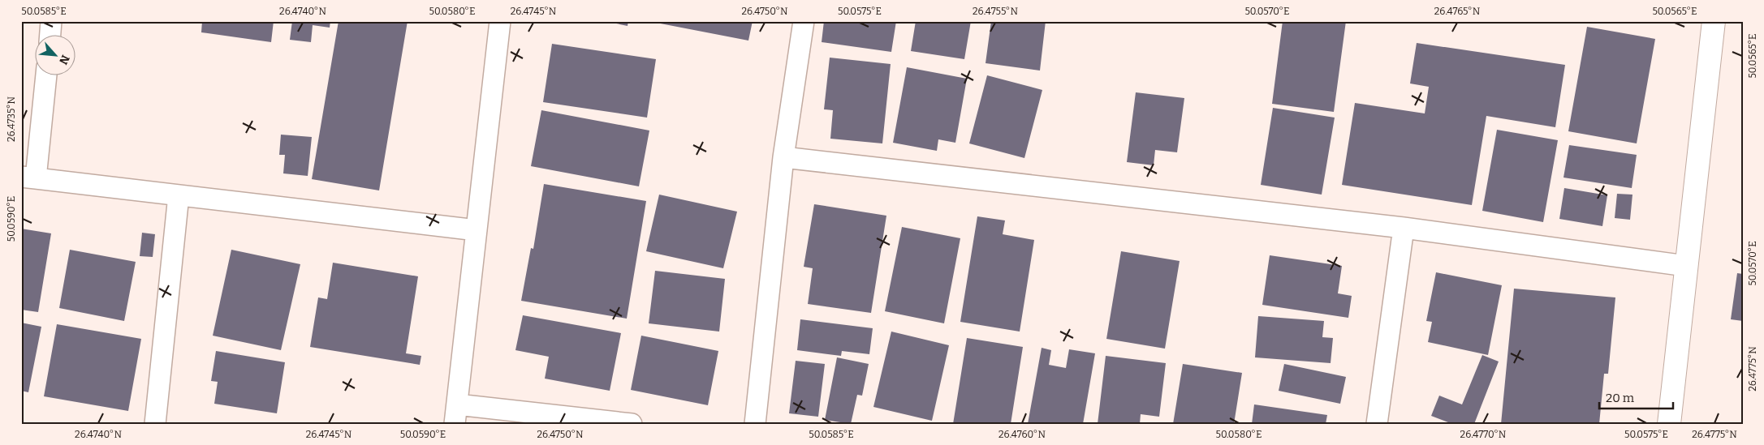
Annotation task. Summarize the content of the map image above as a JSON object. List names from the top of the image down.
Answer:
{
  "scale_bar": "20 m",
  "north": "bottom right",
  "coordinates": [
    "50.0585°E",
    "26.4740°N",
    "50.0580°E",
    "26.4745°N",
    "26.4750°N",
    "50.0575°E",
    "26.4755°N",
    "50.0570°E",
    "26.4765°N",
    "50.0565°E",
    "26.4735°N",
    "50.0590°E",
    "26.4775°N",
    "26.4760°N",
    "26.4770°N"
  ]
}
